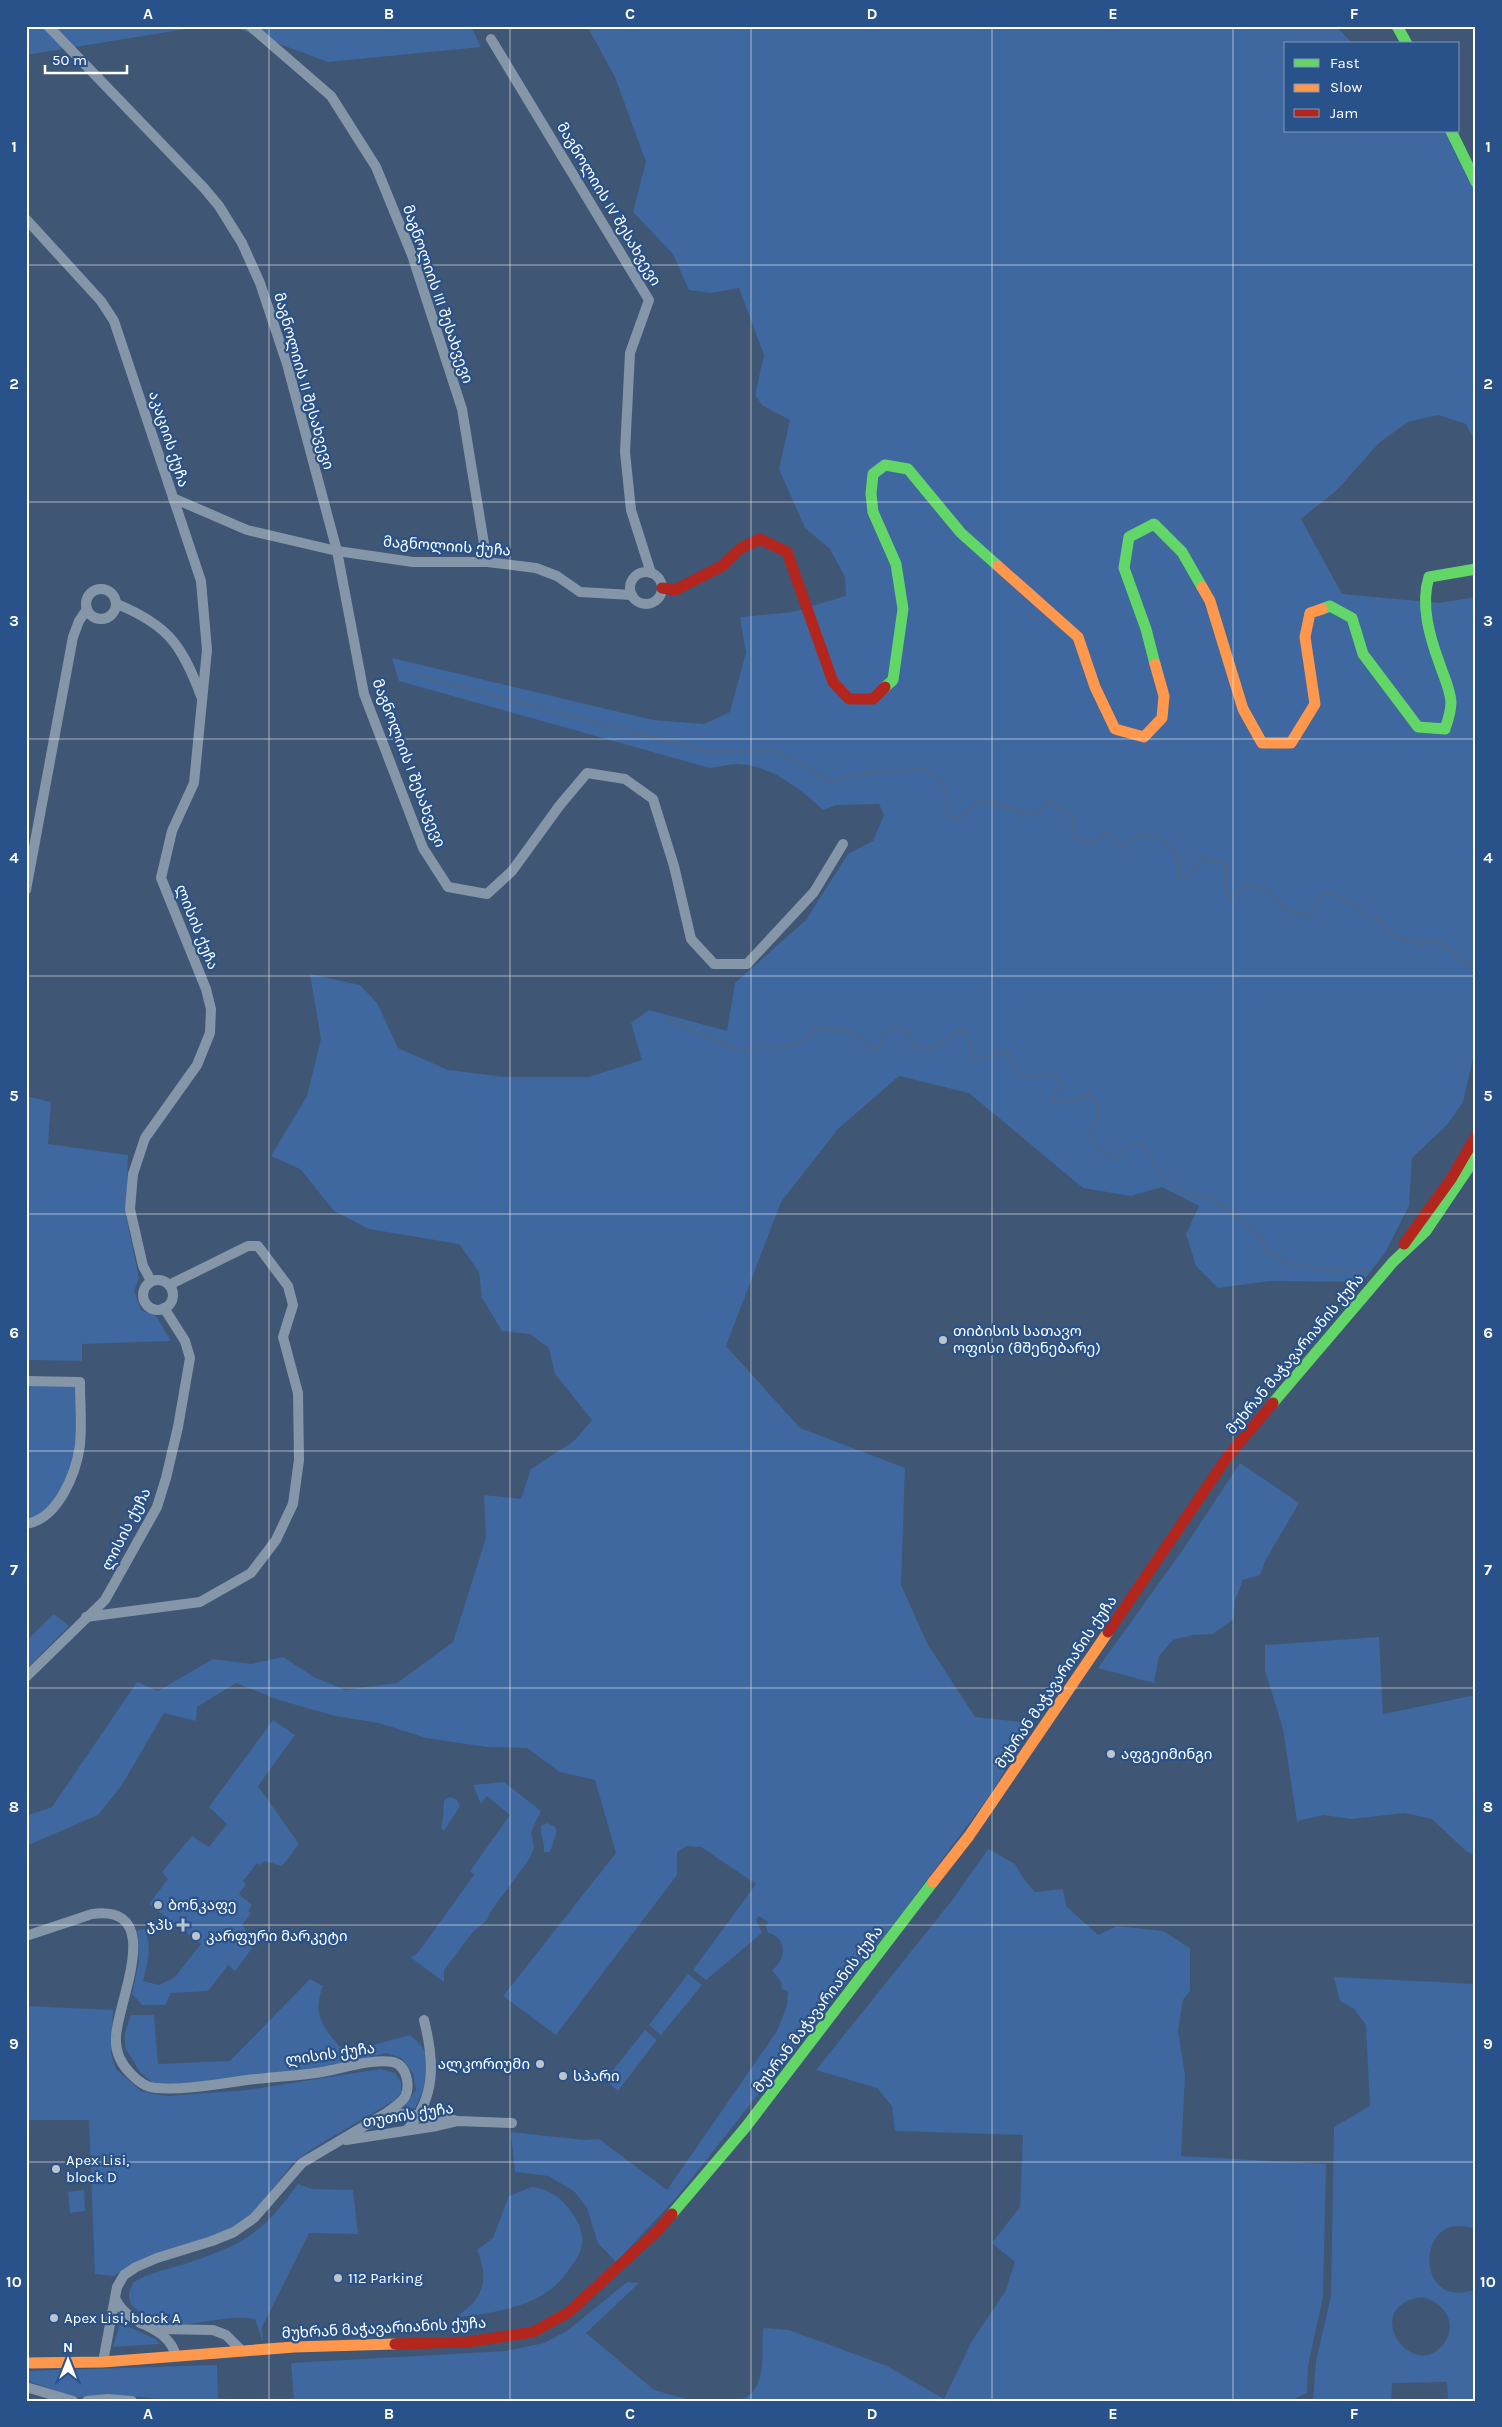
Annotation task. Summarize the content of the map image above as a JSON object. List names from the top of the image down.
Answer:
{
  "streets": {
    "main road": ["მუხრან მაჭავარიანის ქუჩა"],
    "street": [
      "მაგნოლიის IV შესახვევი",
      "მაგნოლიის III შესახვევი",
      "მაგნოლიის II შესახვევი",
      "აკაციის ქუჩა",
      "მაგნოლიის ქუჩა",
      "მაგნოლიის I შესახვევი",
      "ლისის ქუჩა",
      "თუთის ქუჩა"
    ]
  },
  "crossings": [
    ["მაგნოლიის IV შესახვევი", "მაგნოლიის ქუჩა"],
    ["მაგნოლიის III შესახვევი", "მაგნოლიის ქუჩა"],
    ["მაგნოლიის II შესახვევი", "მაგნოლიის ქუჩა"],
    ["მაგნოლიის II შესახვევი", "მაგნოლიის I შესახვევი"],
    ["აკაციის ქუჩა", "მაგნოლიის ქუჩა"],
    ["აკაციის ქუჩა", "ლისის ქუჩა"],
    ["მაგნოლიის ქუჩა", "მაგნოლიის I შესახვევი"],
    ["ლისის ქუჩა", "თუთის ქუჩა"]
  ],
  "places": {
    "other": [
      "თიბისის სათავო ოფისი (მშენებარე)",
      "აფგეიმინგი",
      "ბონკაფე",
      "კარფური მარკეტი",
      "ალკორიუმი",
      "სპარი",
      "Apex Lisi, block D",
      "112 Parking",
      "Apex Lisi, block A"
    ],
    "health": ["ჯპს"]
  },
  "legend": ["Fast", "Slow", "Jam"],
  "scale_bar": "50 m",
  "north": "top",
  "grid": {
    "columns": [
      "A",
      "B",
      "C",
      "D",
      "E",
      "F"
    ],
    "rows": [
      "1",
      "2",
      "3",
      "4",
      "5",
      "6",
      "7",
      "8",
      "9",
      "10"
    ]
  }
}
